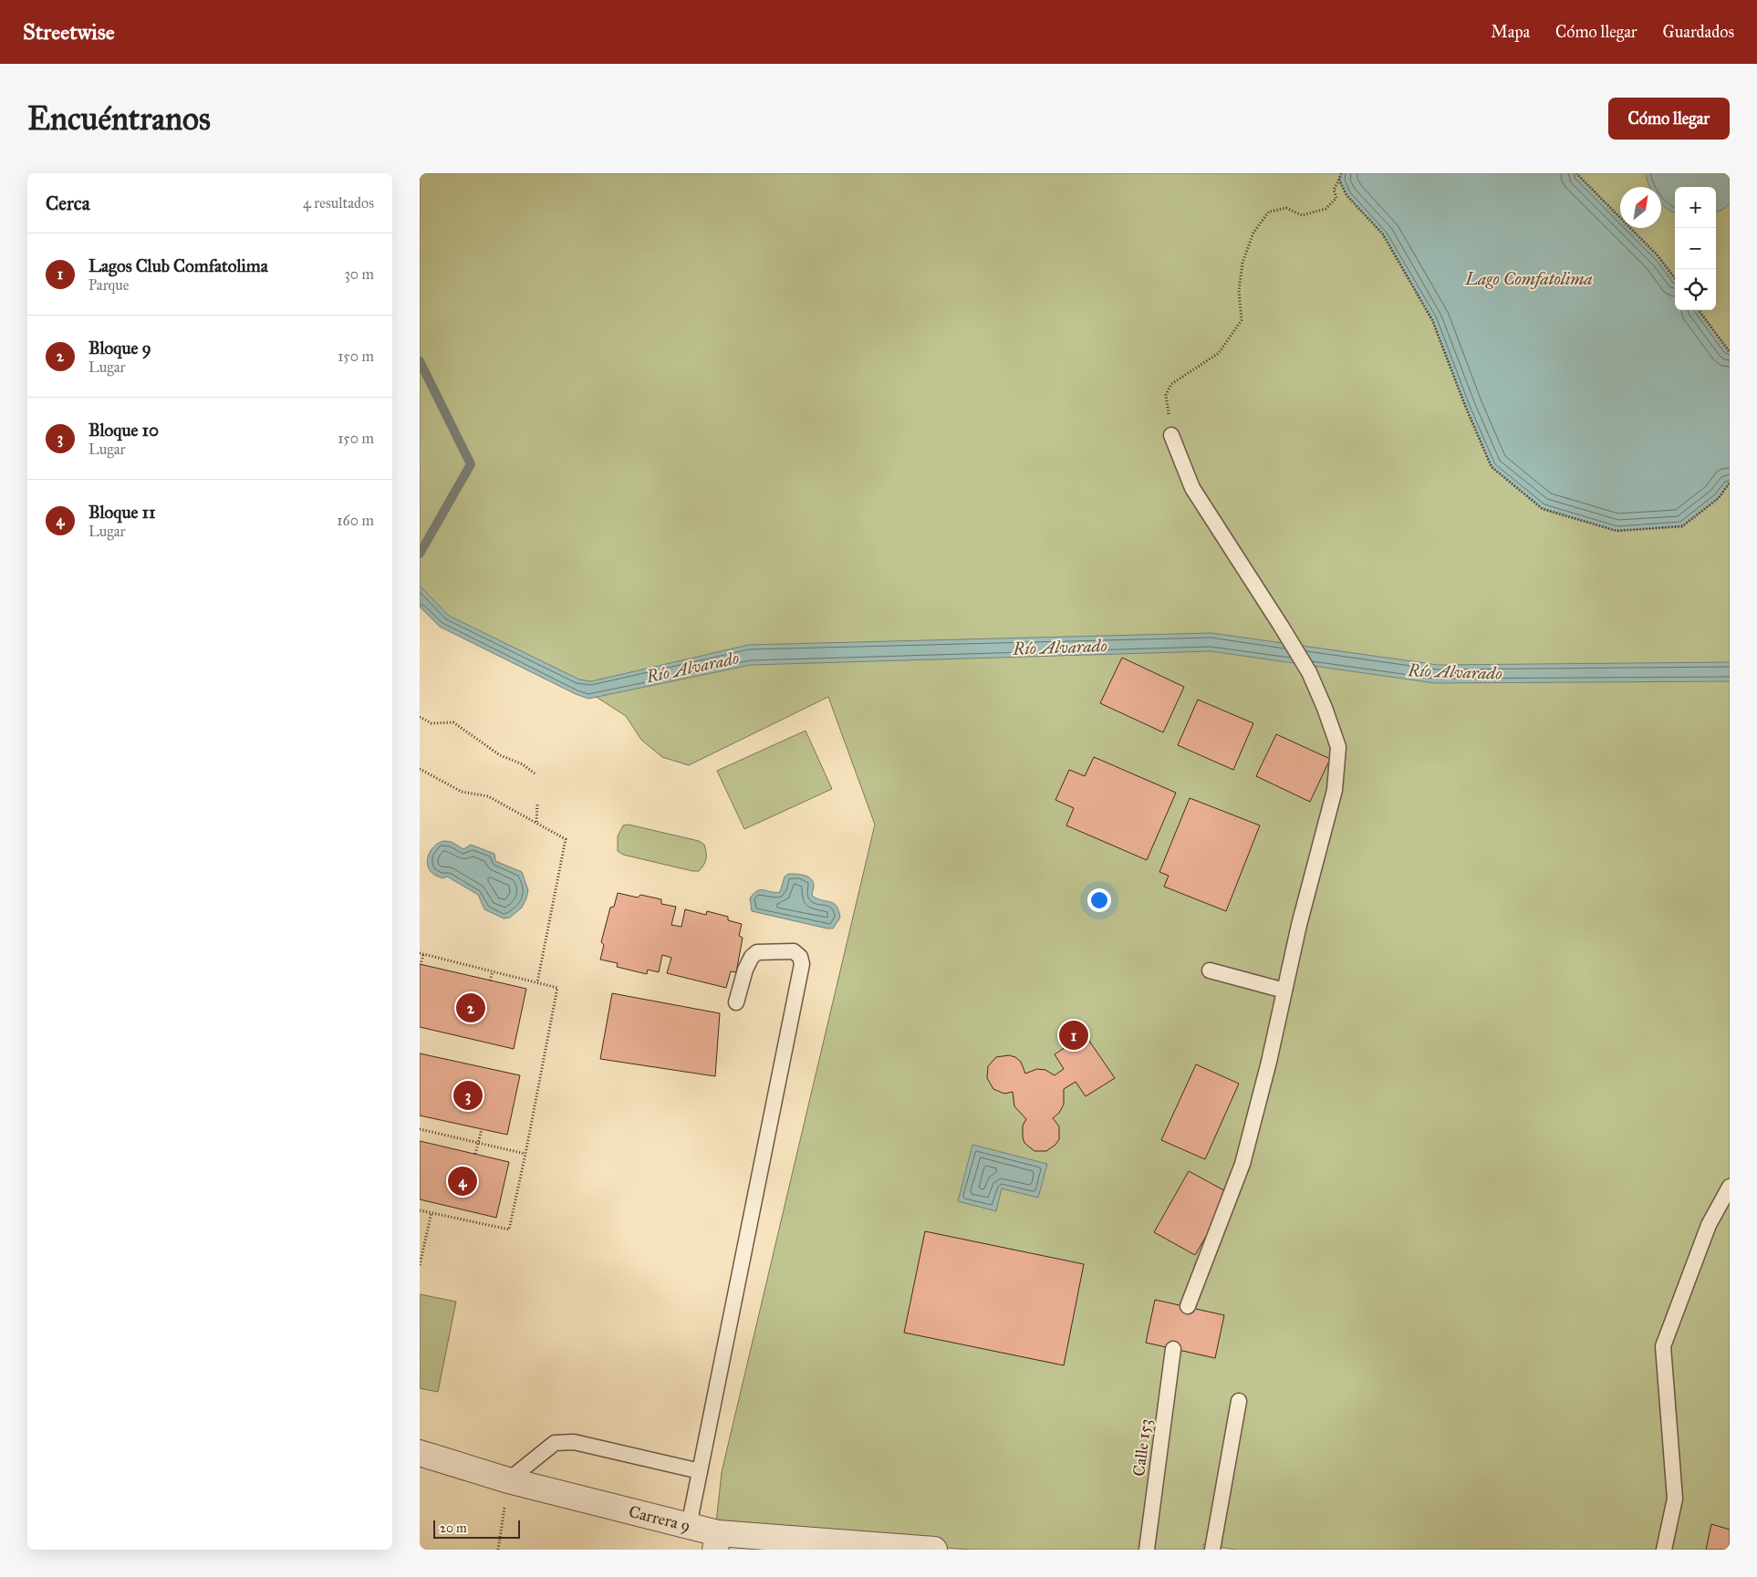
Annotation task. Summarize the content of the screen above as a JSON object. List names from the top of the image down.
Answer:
{
  "streets": {
    "street": ["Carrera 9"],
    "lane": ["Calle 153"]
  },
  "water": ["Lago Comfatolima", "Río Alvarado"],
  "scale_bar": "20 m",
  "north": "top right",
  "page": {
    "header": "Streetwise",
    "nav": ["Mapa", "Cómo llegar", "Guardados"],
    "buttons": "Cómo llegar",
    "title": "Encuéntranos",
    "heading": ["Cerca", "4 resultados"],
    "map_buttons": ["+", "−"],
    "list": [
      {
        "mark": "1",
        "name": "Lagos Club Comfatolima",
        "note": "Parque",
        "value": "30 m"
      },
      {
        "mark": "2",
        "name": "Bloque 9",
        "note": "Lugar",
        "value": "150 m"
      },
      {
        "mark": "3",
        "name": "Bloque 10",
        "note": "Lugar",
        "value": "150 m"
      },
      {
        "mark": "4",
        "name": "Bloque 11",
        "note": "Lugar",
        "value": "160 m"
      }
    ],
    "pins": [
      "2",
      "1",
      "3",
      "4"
    ],
    "scale": "20 m"
  }
}
